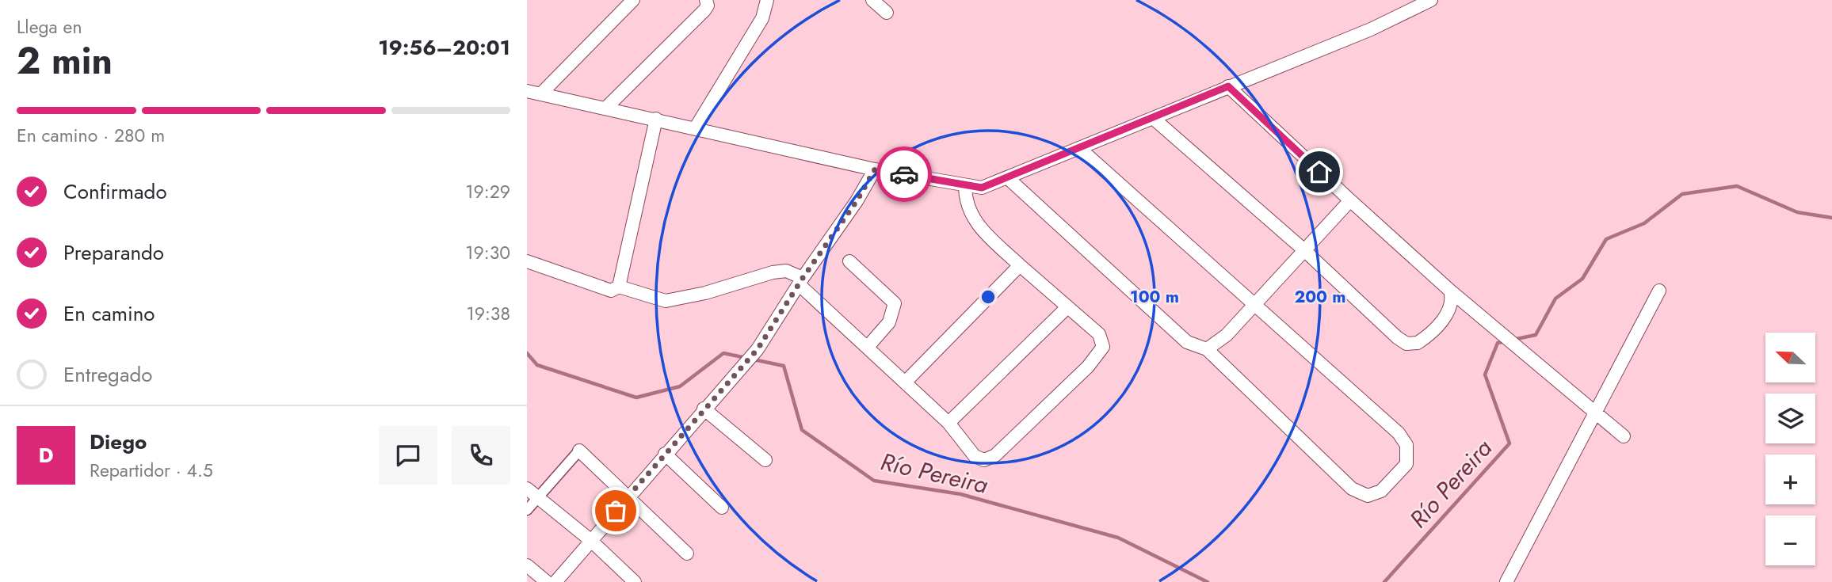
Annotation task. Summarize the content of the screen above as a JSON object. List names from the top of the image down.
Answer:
{
  "water": ["Río Pereira"],
  "north": "top left",
  "page": {
    "heading": ["2 min", "Llega en", "19:56–20:01"],
    "panel": ["Diego", "Repartidor · 4.5"],
    "bar": "En camino · 280 m",
    "list": [
      ["Confirmado", "19:29"],
      ["Preparando", "19:30"],
      ["En camino", "19:38"],
      "Entregado"
    ],
    "map_buttons": ["+", "−"],
    "round": "D"
  },
  "rings": ["100 m", "200 m"]
}
